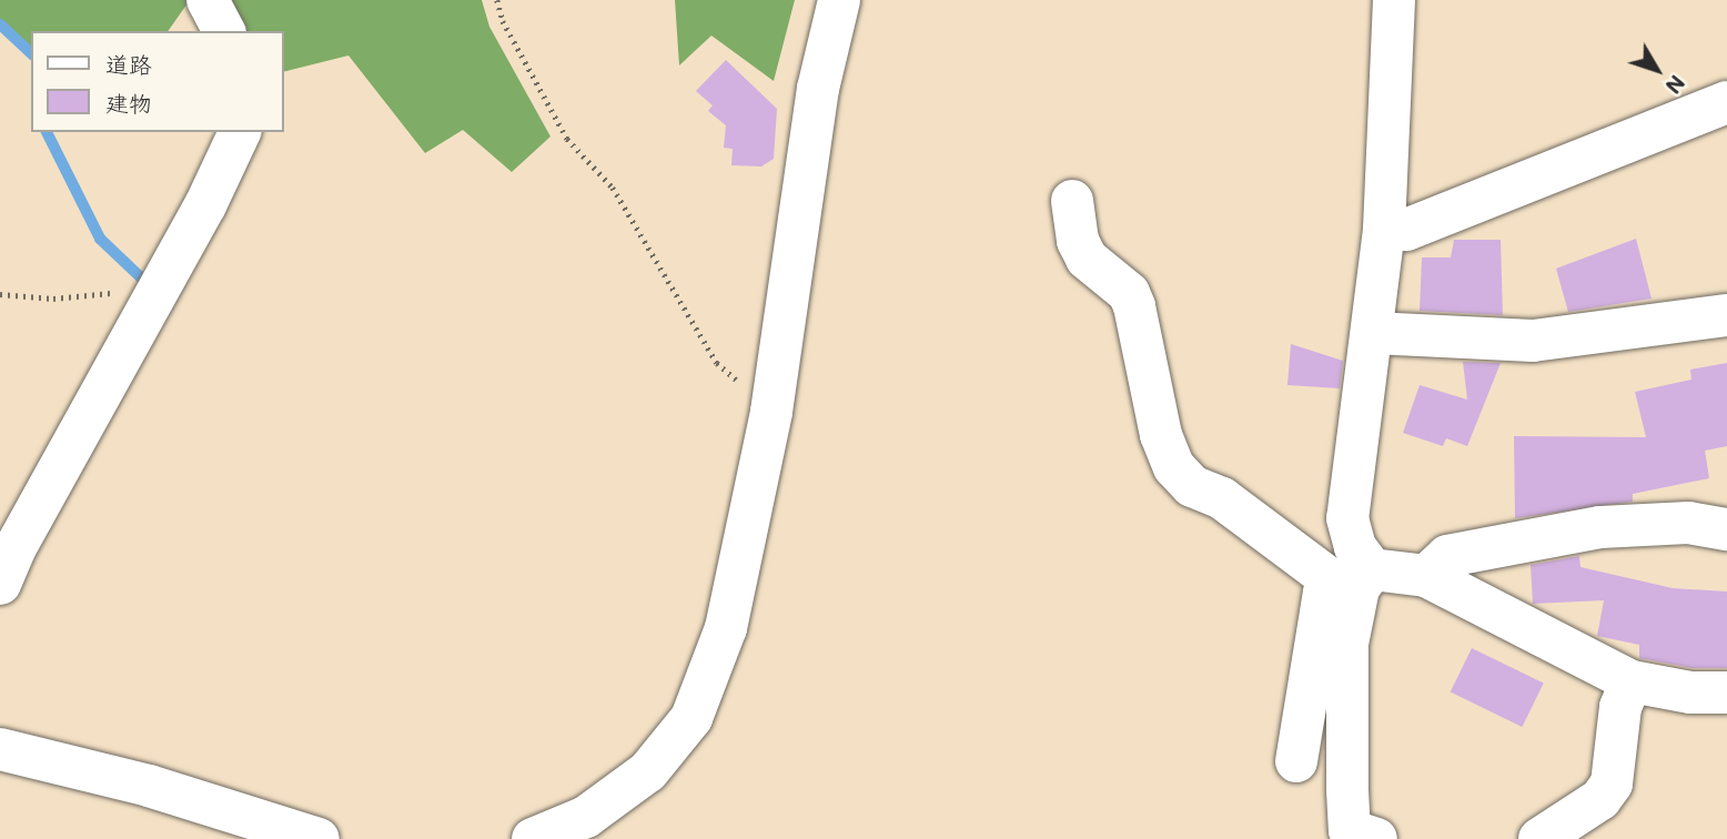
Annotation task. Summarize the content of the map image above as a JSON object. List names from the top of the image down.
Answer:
{
  "legend": ["道路", "建物"],
  "north": "bottom right"
}
